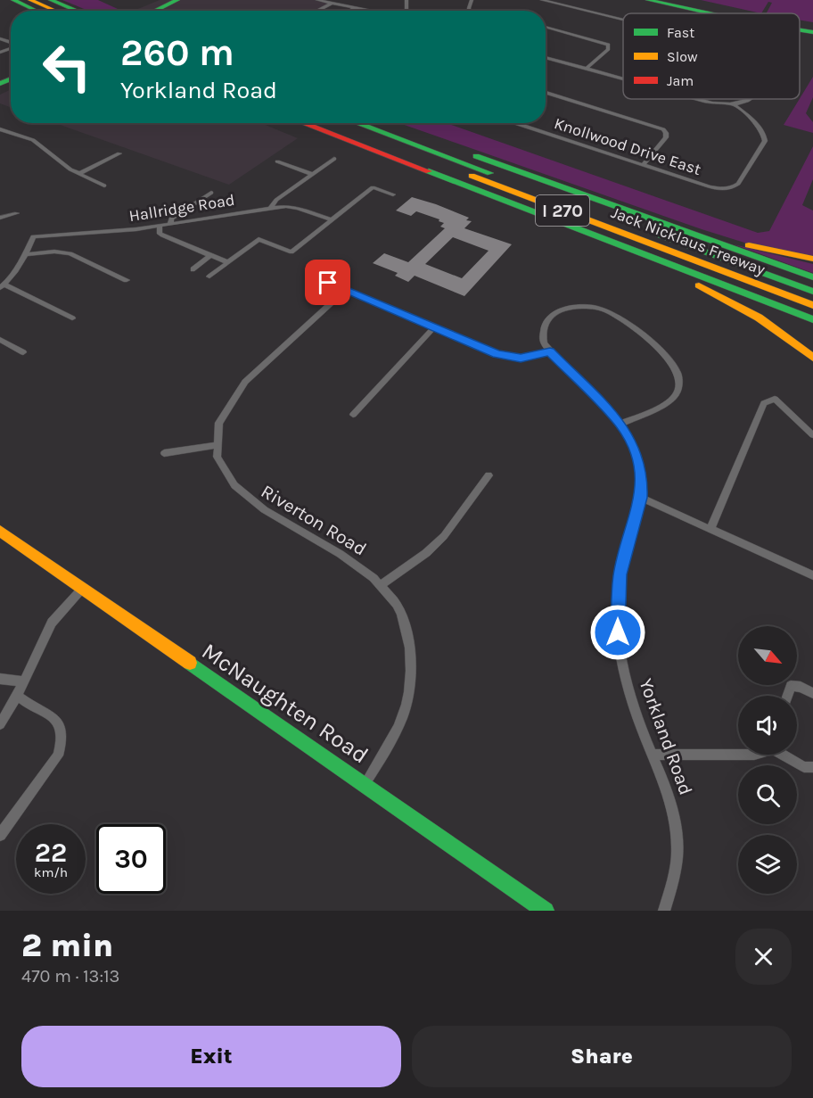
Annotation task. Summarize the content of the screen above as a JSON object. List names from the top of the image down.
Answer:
{
  "streets": {
    "main road": ["I 270", "Jack Nicklaus Freeway", "McNaughten Road"],
    "street": [
      "Knollwood Drive East",
      "Hallridge Road",
      "Riverton Road",
      "Yorkland Road"
    ]
  },
  "crossings": [
    ["Riverton Road", "McNaughten Road"]
  ],
  "legend": ["Fast", "Slow", "Jam"],
  "north": "bottom right",
  "page": {
    "turn": ["260 m", "Yorkland Road"],
    "speed": "22 km/h",
    "limit": "30",
    "heading": ["2 min", "470 m · 13:13"],
    "buttons": ["Exit", "Share"]
  }
}
